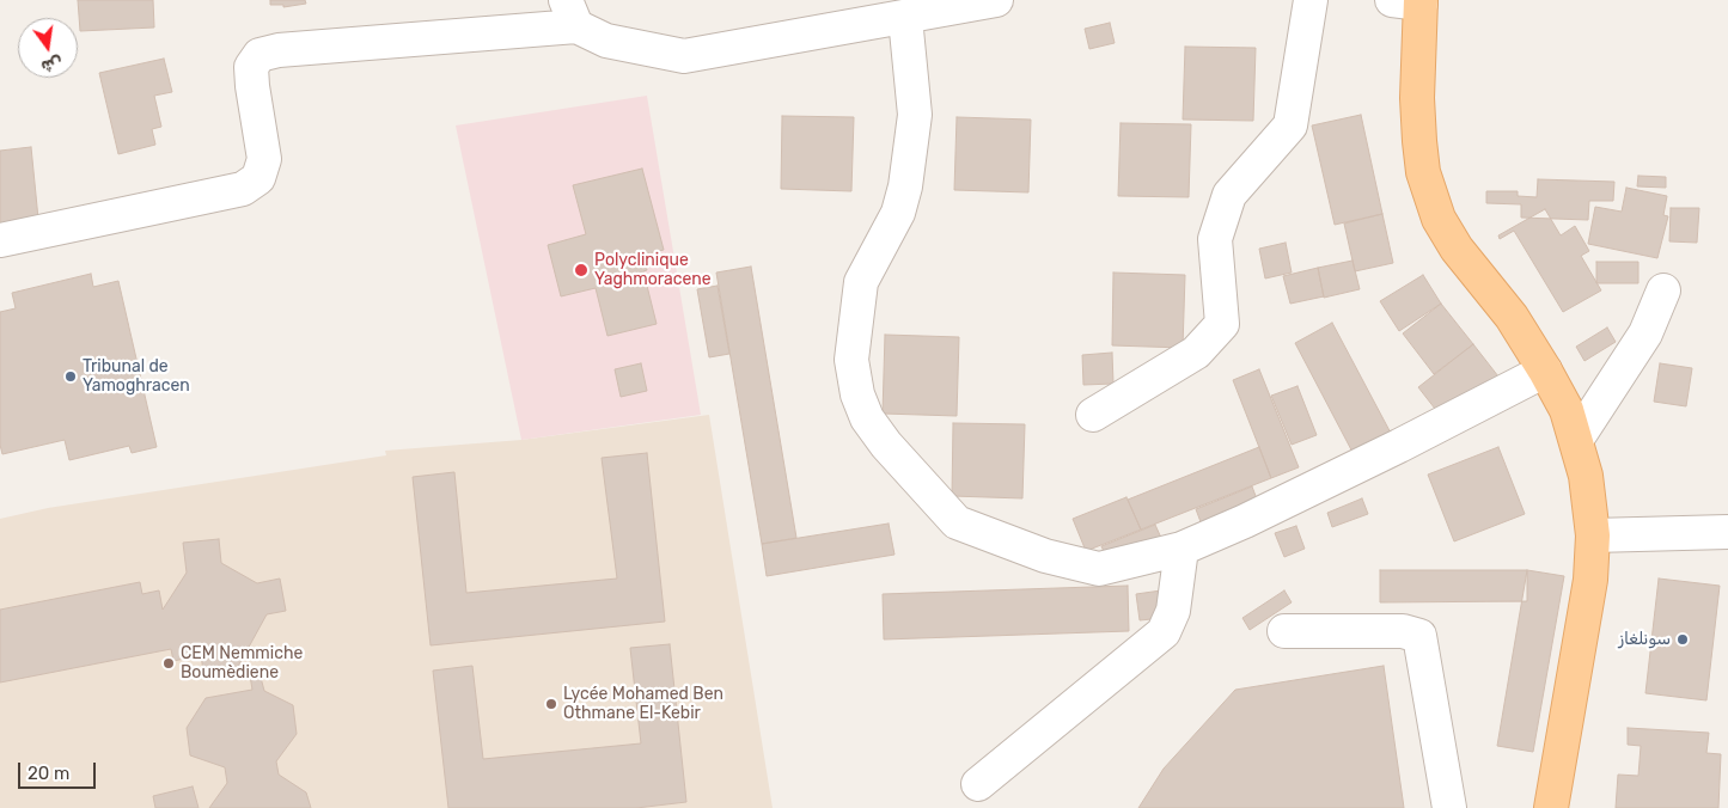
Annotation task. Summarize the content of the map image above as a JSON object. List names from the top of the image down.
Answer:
{
  "places": [
    "Polyclinique Yaghmoracene",
    "Tribunal de Yamoghracen",
    "سونلغاز",
    "CEM Nemmiche Boumèdiene",
    "Lycée Mohamed Ben Othmane El-Kebir"
  ],
  "scale_bar": "20 m",
  "north": "bottom"
}
